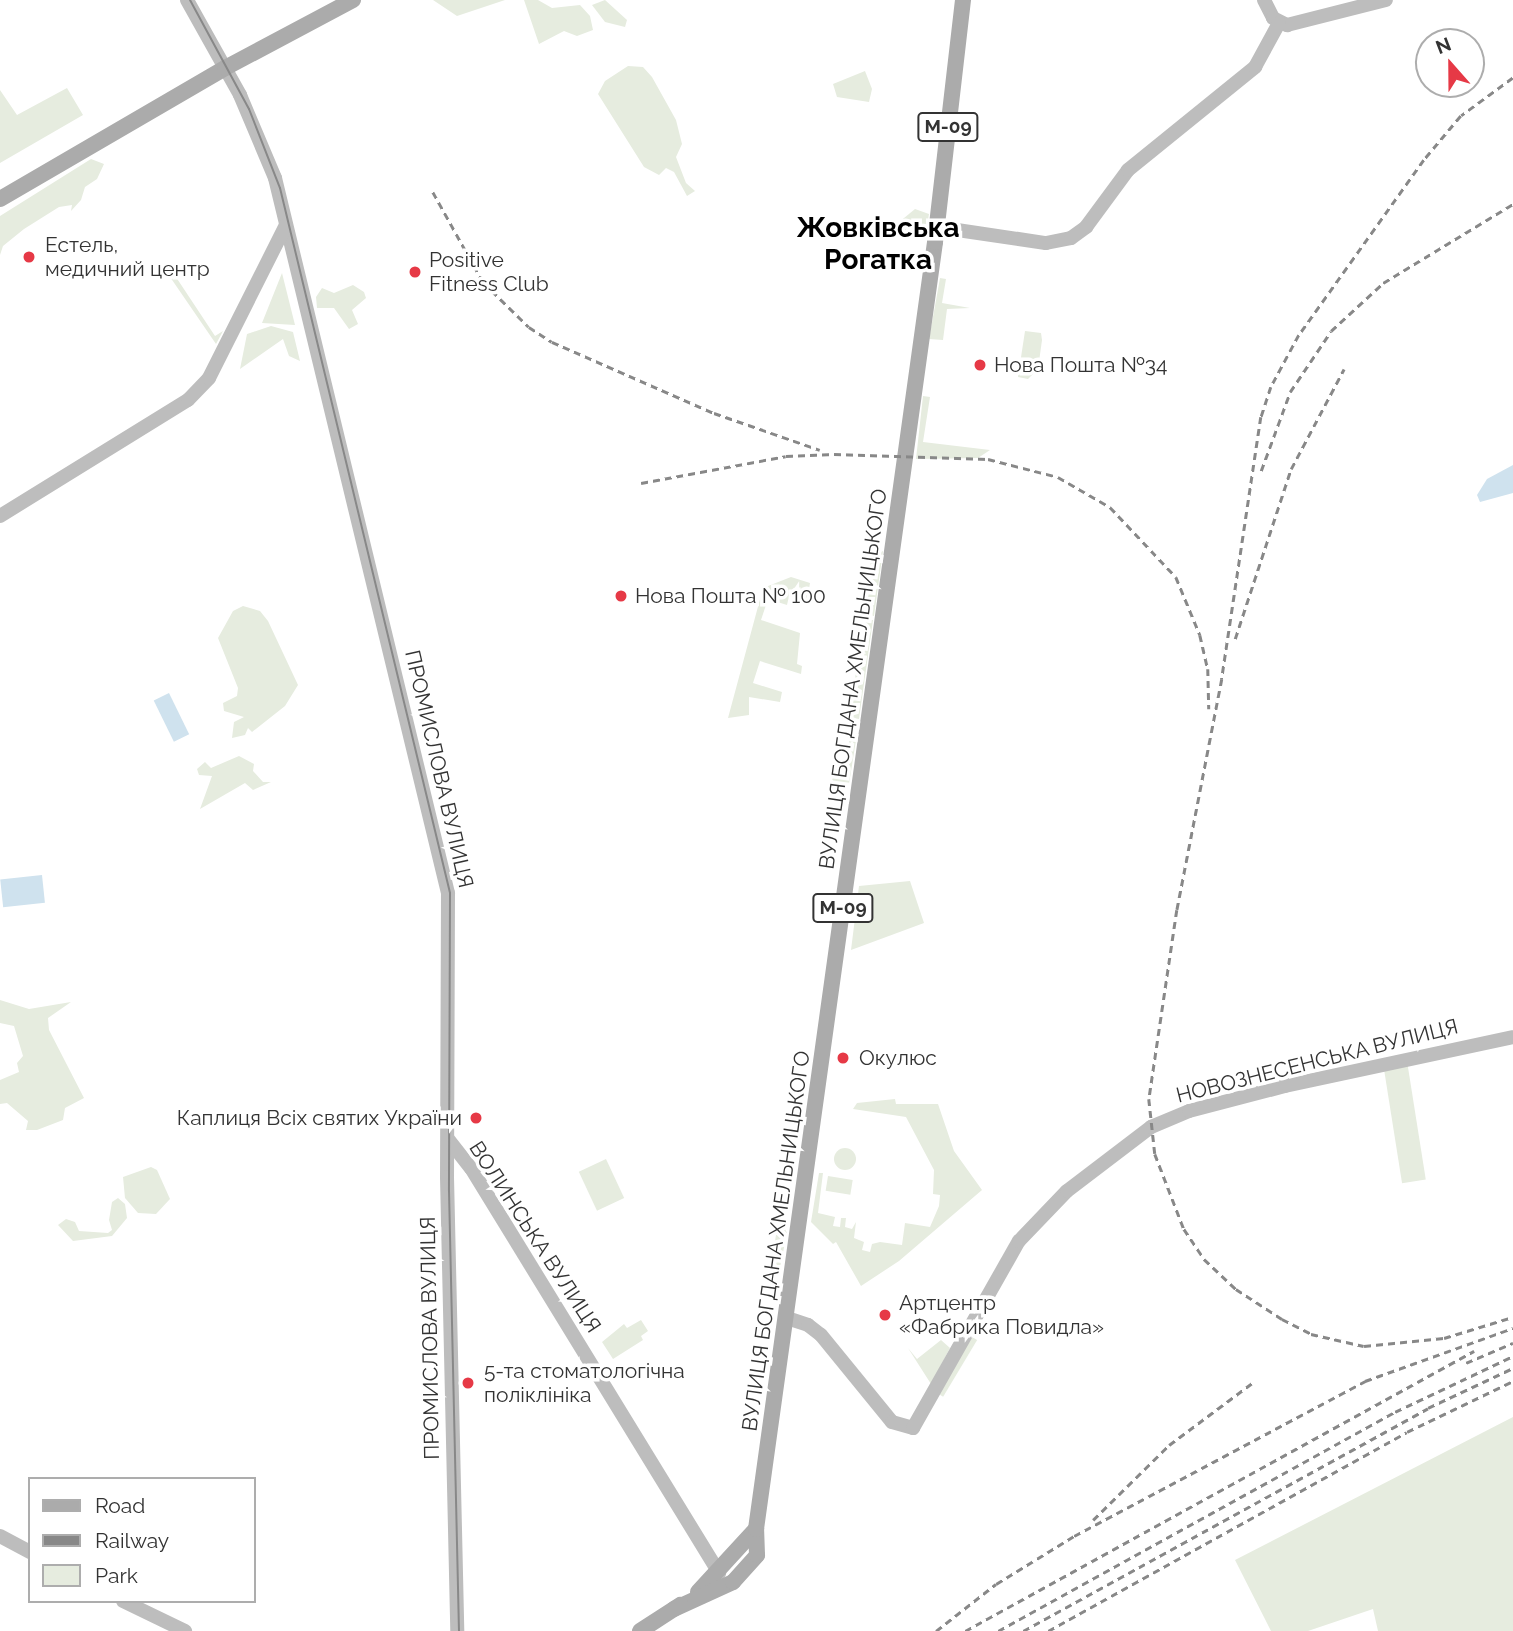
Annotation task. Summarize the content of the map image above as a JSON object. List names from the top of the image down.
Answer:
{
  "streets": {
    "main road": [
      "М-09",
      "ВУЛИЦЯ БОГДАНА ХМЕЛЬНИЦЬКОГО",
      "ПРОМИСЛОВА ВУЛИЦЯ",
      "НОВОЗНЕСЕНСЬКА ВУЛИЦЯ",
      "ВОЛИНСЬКА ВУЛИЦЯ"
    ]
  },
  "crossings": [
    ["ВУЛИЦЯ БОГДАНА ХМЕЛЬНИЦЬКОГО", "НОВОЗНЕСЕНСЬКА ВУЛИЦЯ"],
    ["ПРОМИСЛОВА ВУЛИЦЯ", "ВОЛИНСЬКА ВУЛИЦЯ"]
  ],
  "districts": ["Жовківська Рогатка"],
  "places": [
    "Естель, медичний центр",
    "Positive Fitness Club",
    "Нова Пошта №34",
    "Нова Пошта № 100",
    "Окулюс",
    "Каплиця Всіх святих України",
    "Артцентр «Фабрика Повидла»",
    "5-та стоматологічна поліклініка"
  ],
  "legend": ["Road", "Railway", "Park"],
  "north": "top"
}
